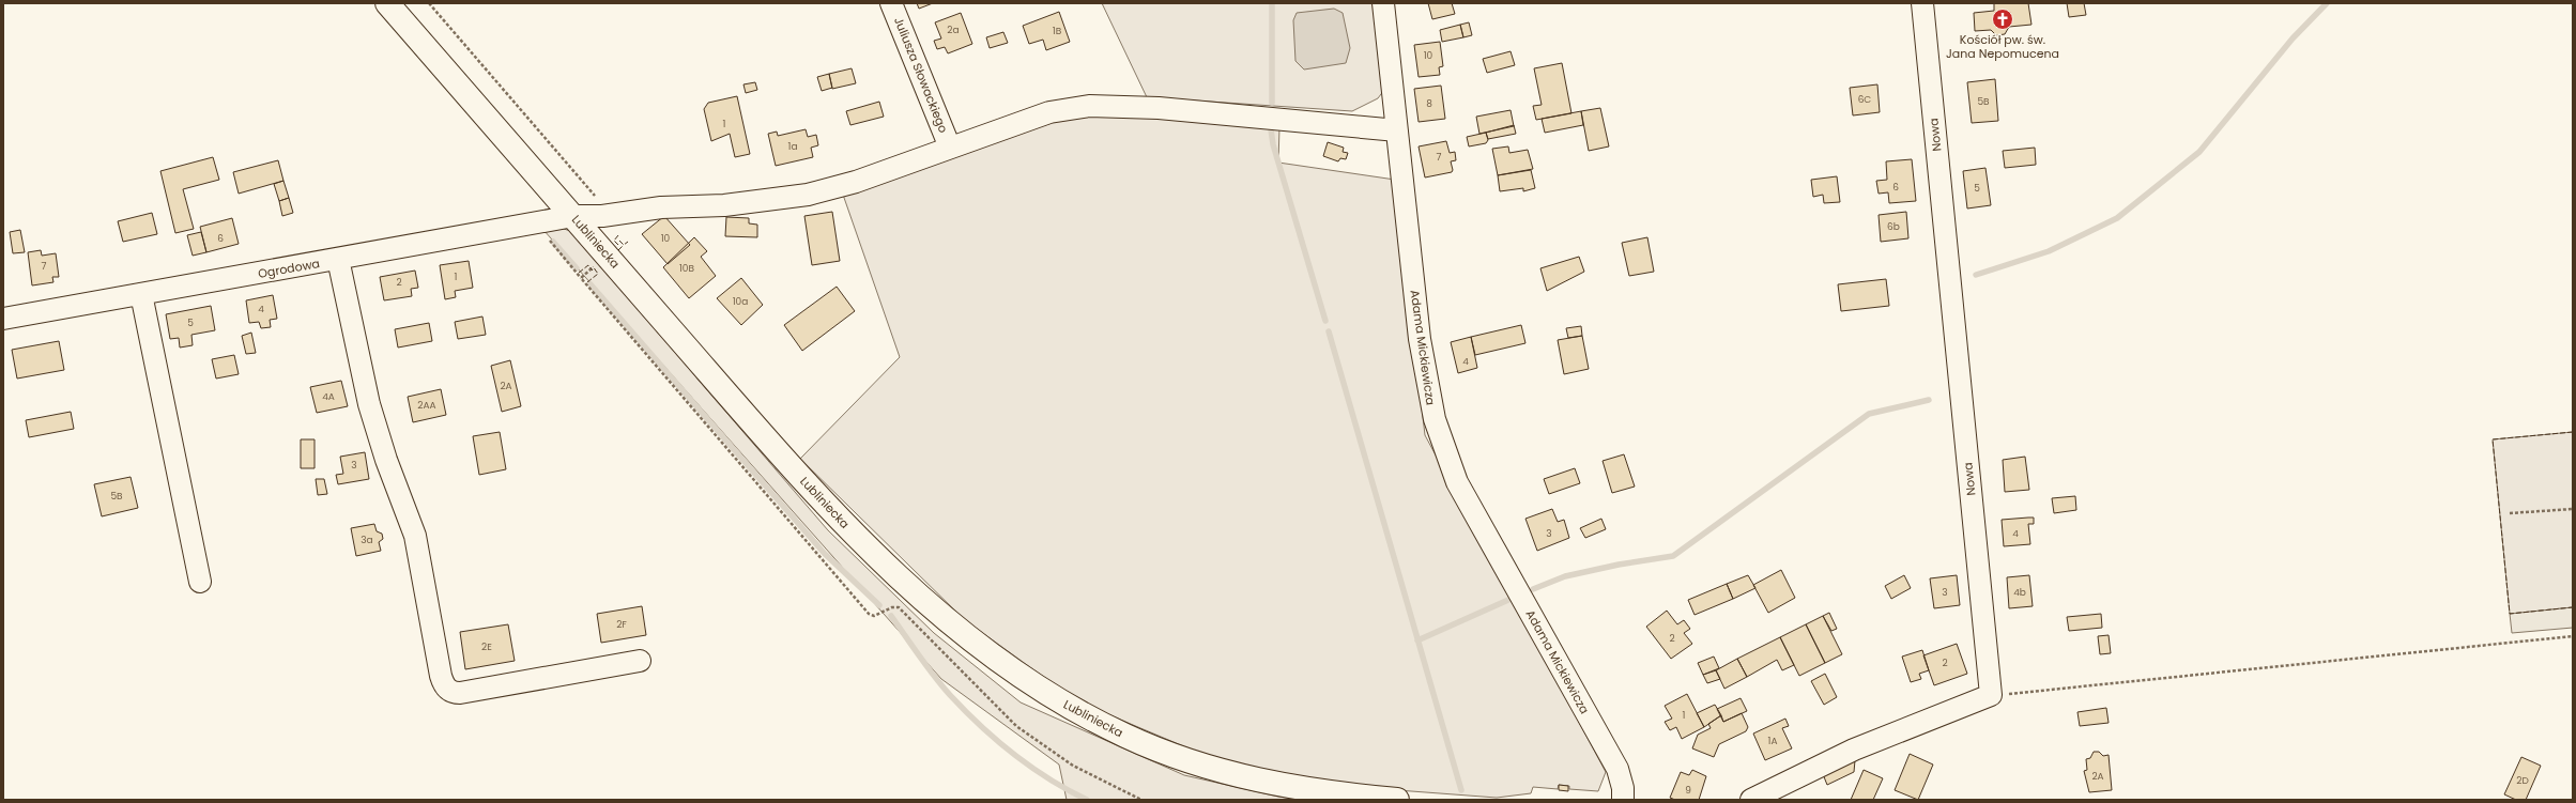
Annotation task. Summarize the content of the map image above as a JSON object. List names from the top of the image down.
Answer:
{
  "streets": {
    "main road": ["Lubliniecka"],
    "street": [
      "Juliusza Słowackiego",
      "Nowa",
      "Ogrodowa",
      "Adama Mickiewicza"
    ]
  },
  "crossings": [
    ["Juliusza Słowackiego", "Ogrodowa"],
    ["Lubliniecka", "Ogrodowa"],
    ["Ogrodowa", "Adama Mickiewicza"]
  ],
  "places": {
    "church": ["Kościół pw. św. Jana Nepomucena"]
  },
  "house_numbers": [
    "2a",
    "1B",
    "10",
    "6C",
    "5B",
    "8",
    "1",
    "1a",
    "7",
    "6",
    "5",
    "6b",
    "6",
    "10",
    "7",
    "10B",
    "1",
    "2",
    "10a",
    "4",
    "5",
    "4",
    "2A",
    "4A",
    "2AA",
    "3",
    "5B",
    "3",
    "4",
    "3a",
    "3",
    "4b",
    "2F",
    "2",
    "2E",
    "2",
    "1",
    "1A",
    "2A",
    "2D",
    "9"
  ]
}
